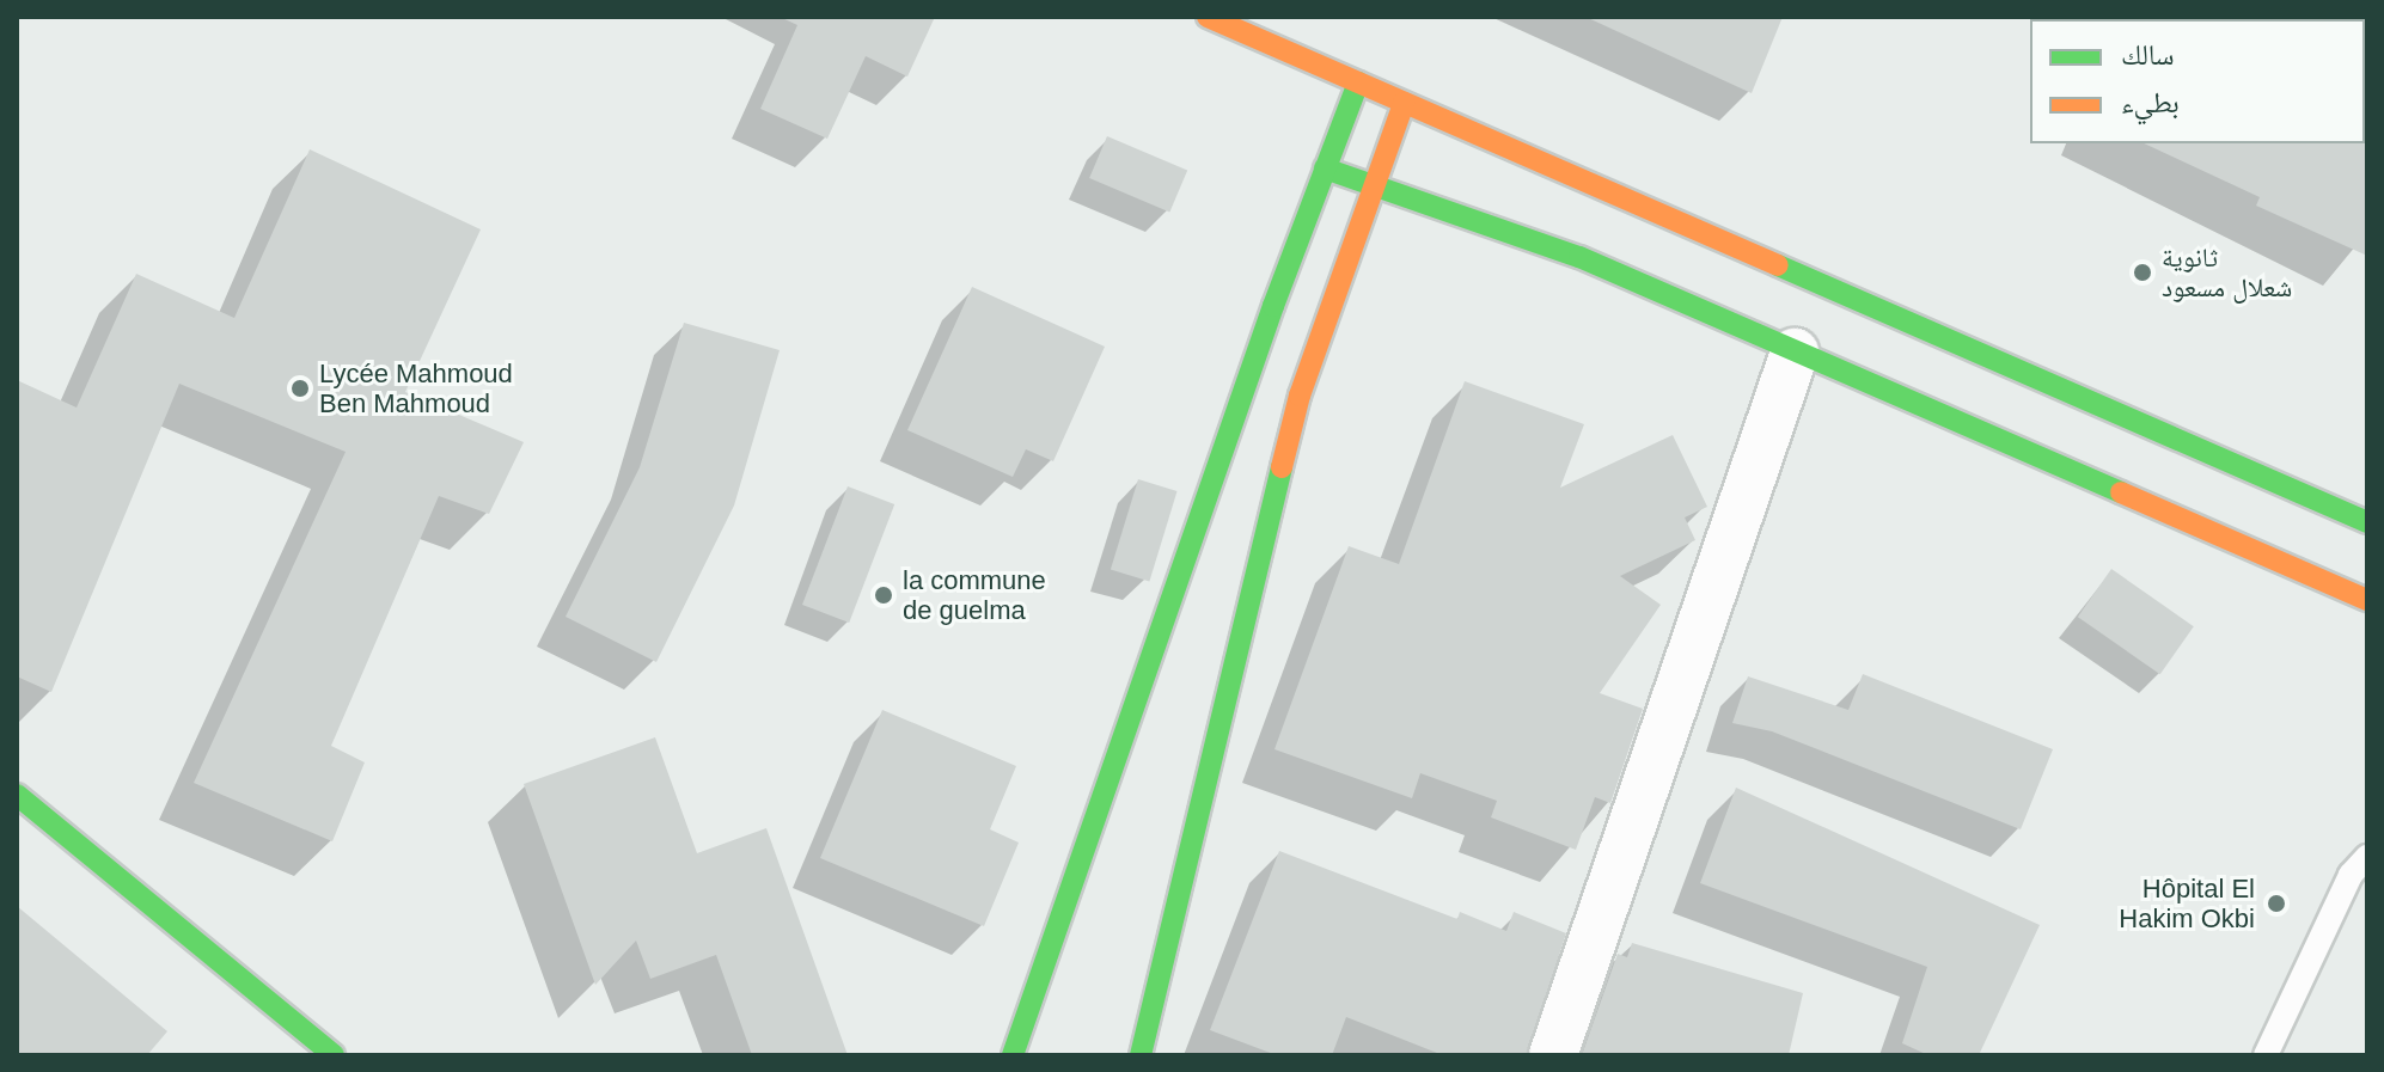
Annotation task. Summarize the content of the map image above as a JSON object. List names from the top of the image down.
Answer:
{
  "places": [
    "ثانوية شعلال مسعود",
    "Lycée Mahmoud Ben Mahmoud",
    "la commune de guelma",
    "Hôpital El Hakim Okbi"
  ],
  "legend": ["سالك", "بطيء"]
}
